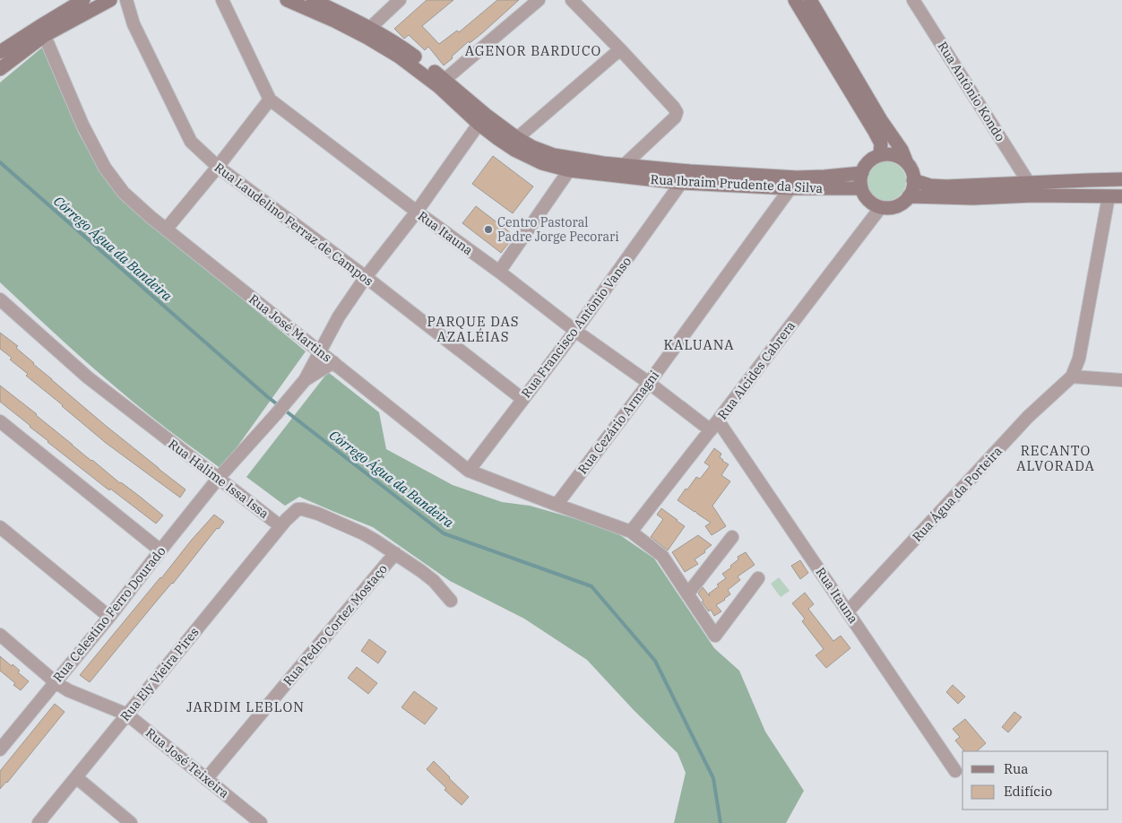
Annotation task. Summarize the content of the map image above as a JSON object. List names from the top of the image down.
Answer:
{
  "streets": {
    "street": [
      "Rua Antônio Kondo",
      "Rua Ibraim Prudente da Silva",
      "Rua Laudelino Ferraz de Campos",
      "Rua Itauna",
      "Rua Francisco Antônio Vanso",
      "Rua José Martins",
      "Rua Alcides Cabrera",
      "Rua Cezário Armagni",
      "Rua Halime Issa Issa",
      "Rua Água da Porteira",
      "Rua Celestino Ferro Dourado",
      "Rua Pedro Cortez Mostaço",
      "Rua Ely Vieira Pires",
      "Rua José Teixeira"
    ]
  },
  "crossings": [
    ["Rua Ibraim Prudente da Silva", "Rua Francisco Antônio Vanso"],
    ["Rua Ibraim Prudente da Silva", "Rua Alcides Cabrera"],
    ["Rua Ibraim Prudente da Silva", "Rua Cezário Armagni"],
    ["Rua Laudelino Ferraz de Campos", "Rua Francisco Antônio Vanso"],
    ["Rua Itauna", "Rua Francisco Antônio Vanso"],
    ["Rua Itauna", "Rua Alcides Cabrera"],
    ["Rua Itauna", "Rua Cezário Armagni"],
    ["Rua Itauna", "Rua Água da Porteira"],
    ["Rua Francisco Antônio Vanso", "Rua José Martins"],
    ["Rua José Martins", "Rua Alcides Cabrera"],
    ["Rua José Martins", "Rua Cezário Armagni"],
    ["Rua Halime Issa Issa", "Rua Celestino Ferro Dourado"],
    ["Rua Halime Issa Issa", "Rua Pedro Cortez Mostaço"],
    ["Rua Halime Issa Issa", "Rua Ely Vieira Pires"],
    ["Rua Celestino Ferro Dourado", "Rua José Teixeira"],
    ["Rua Pedro Cortez Mostaço", "Rua José Teixeira"],
    ["Rua Ely Vieira Pires", "Rua José Teixeira"]
  ],
  "districts": [
    "AGENOR BARDUCO",
    "PARQUE DAS AZALÉIAS",
    "KALUANA",
    "RECANTO ALVORADA",
    "JARDIM LEBLON"
  ],
  "water": ["Córrego Água da Bandeira"],
  "places": ["Centro Pastoral Padre Jorge Pecorari"],
  "legend": ["Rua", "Edifício"]
}
